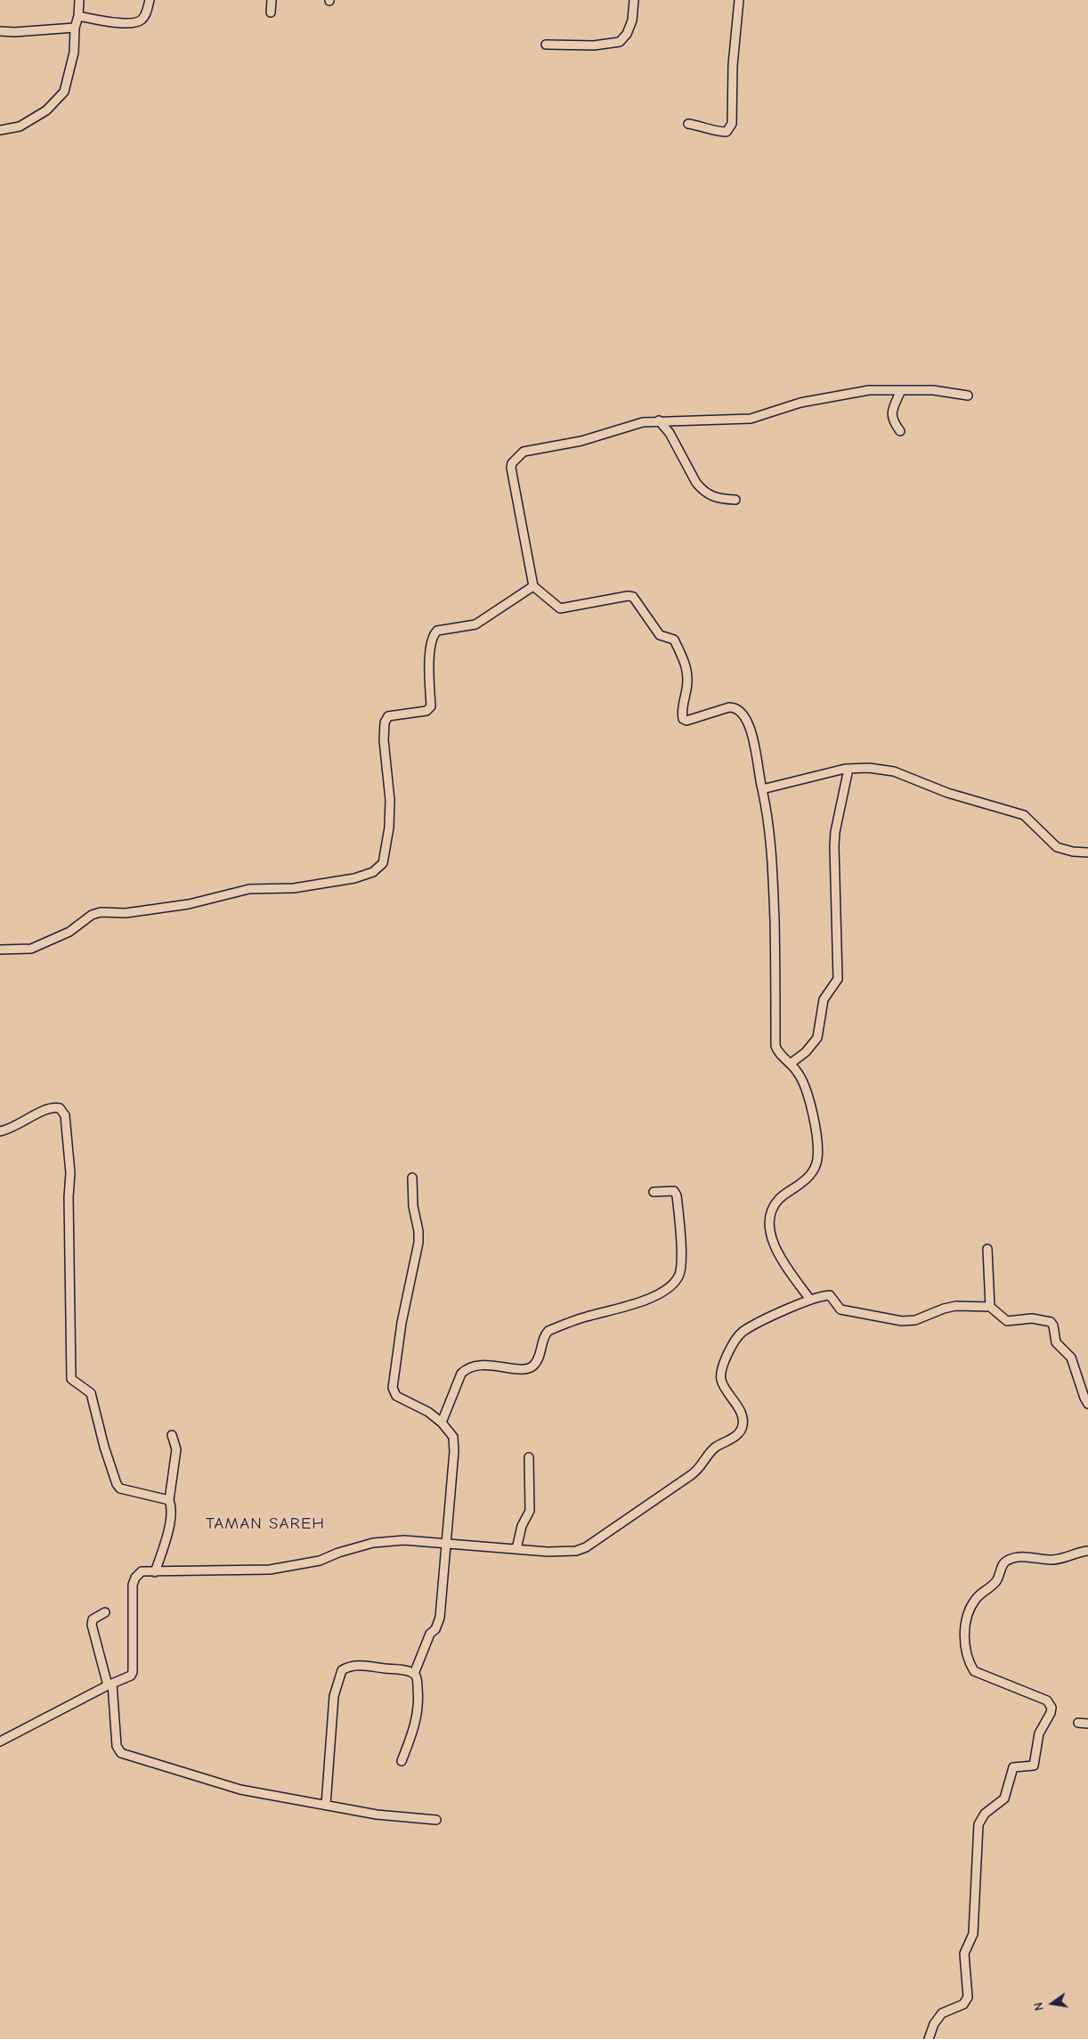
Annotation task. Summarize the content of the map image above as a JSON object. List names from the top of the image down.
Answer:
{
  "districts": ["TAMAN SAREH"],
  "north": "left"
}
